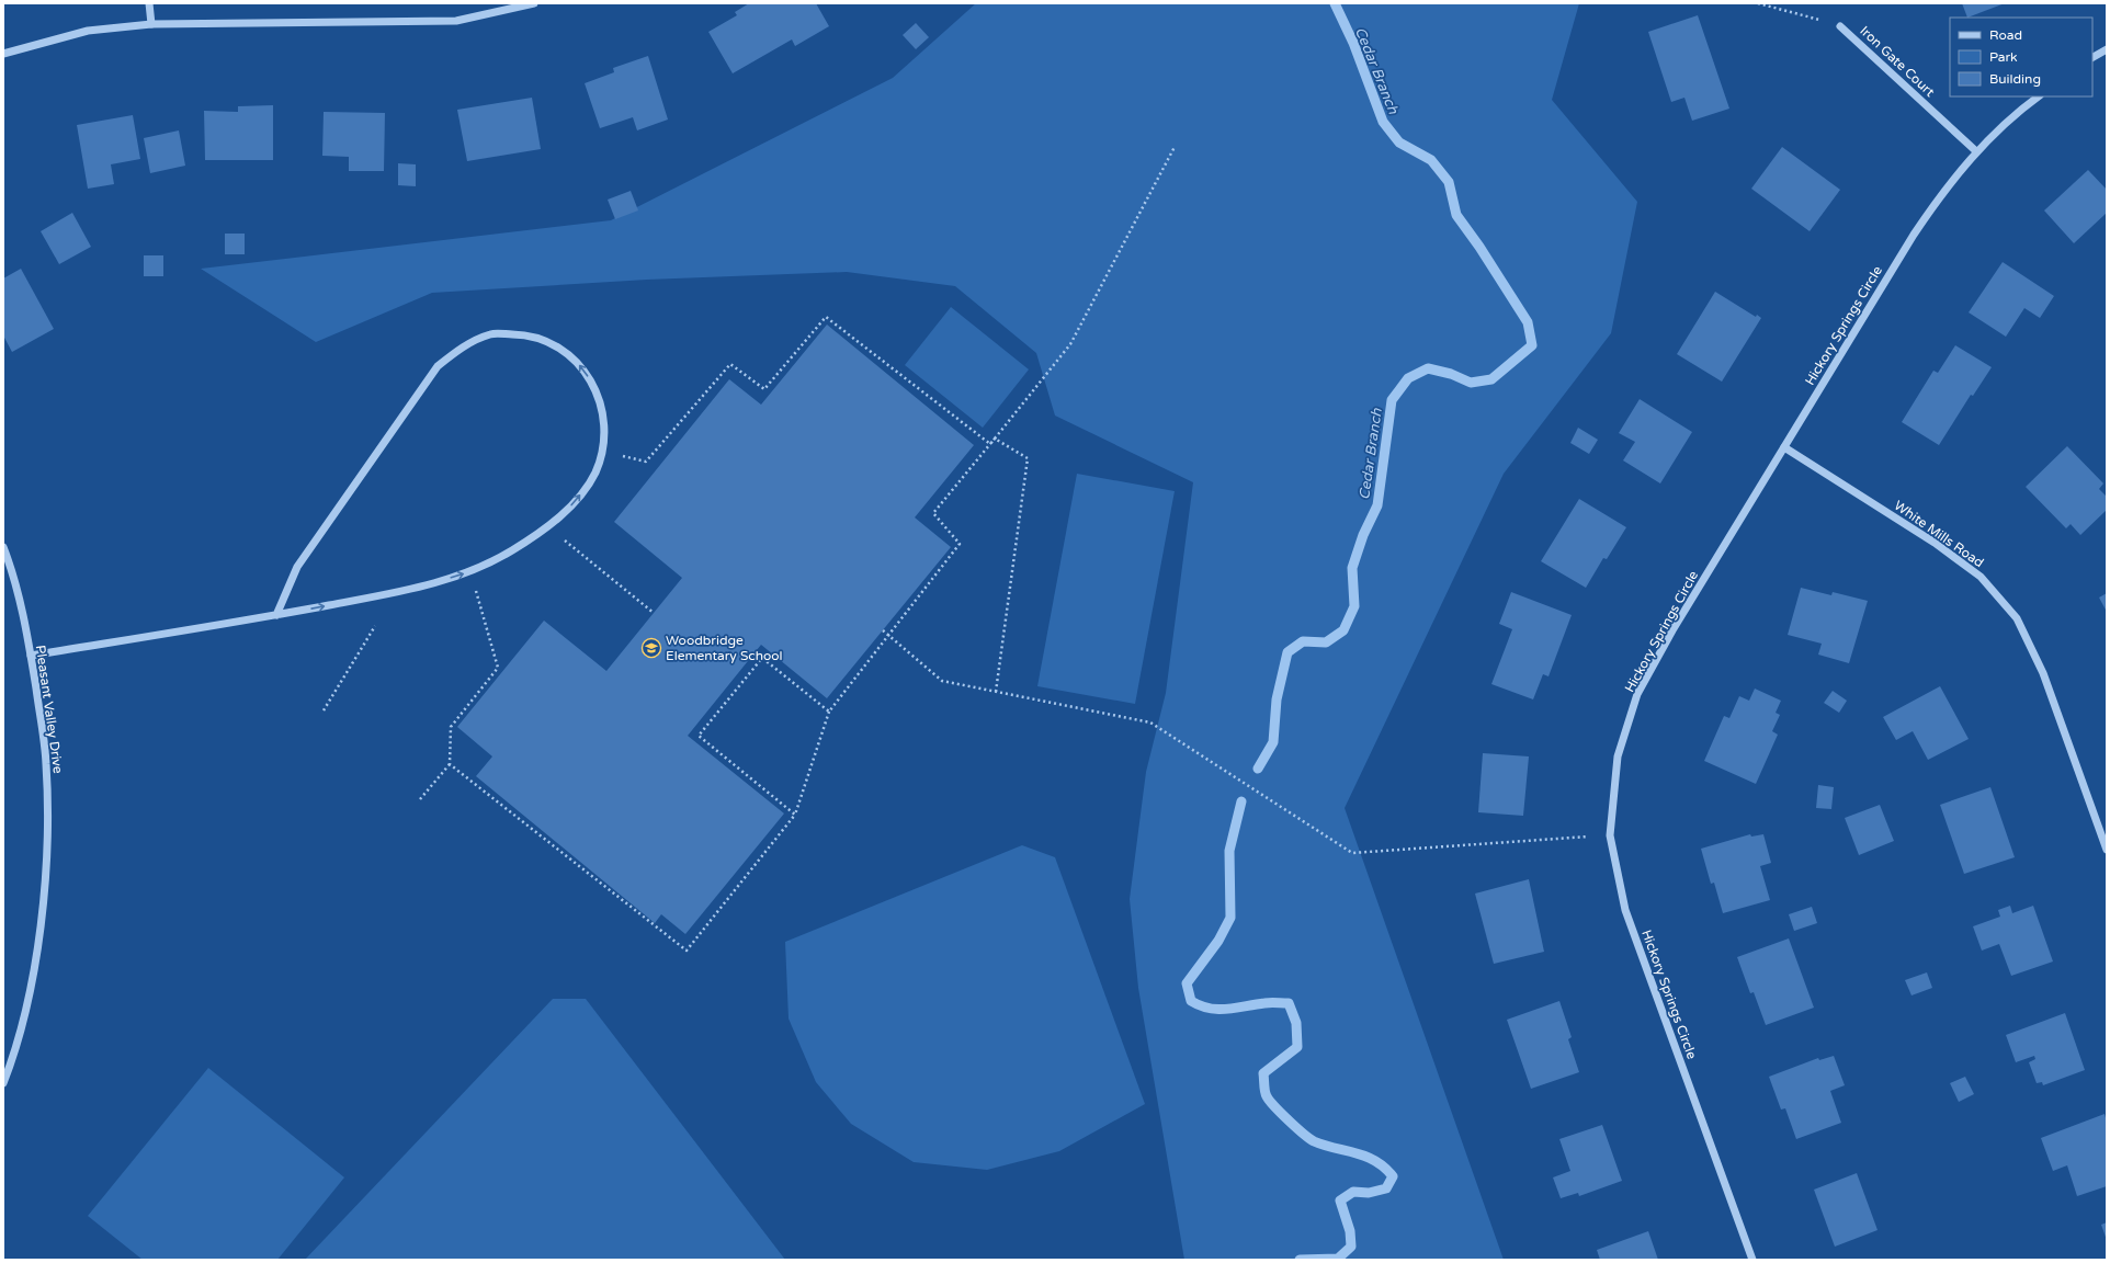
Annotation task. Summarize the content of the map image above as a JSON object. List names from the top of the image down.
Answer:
{
  "streets": {
    "street": [
      "Iron Gate Court",
      "Hickory Springs Circle",
      "White Mills Road",
      "Pleasant Valley Drive"
    ]
  },
  "crossings": [
    ["Iron Gate Court", "Hickory Springs Circle"],
    ["Hickory Springs Circle", "White Mills Road"]
  ],
  "water": ["Cedar Branch"],
  "places": {
    "school or university": ["Woodbridge Elementary School"]
  },
  "legend": ["Road", "Park", "Building"]
}
